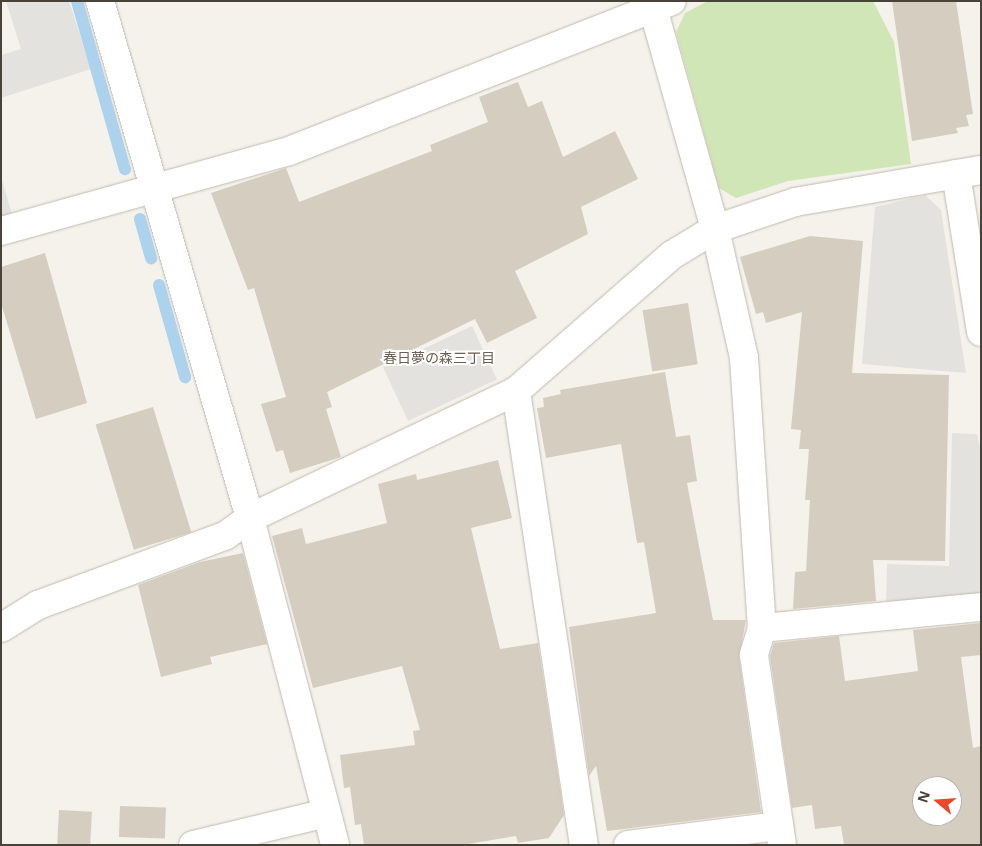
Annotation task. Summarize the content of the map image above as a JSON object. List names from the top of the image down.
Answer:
{
  "districts": ["春日夢の森三丁目"],
  "north": "left"
}
